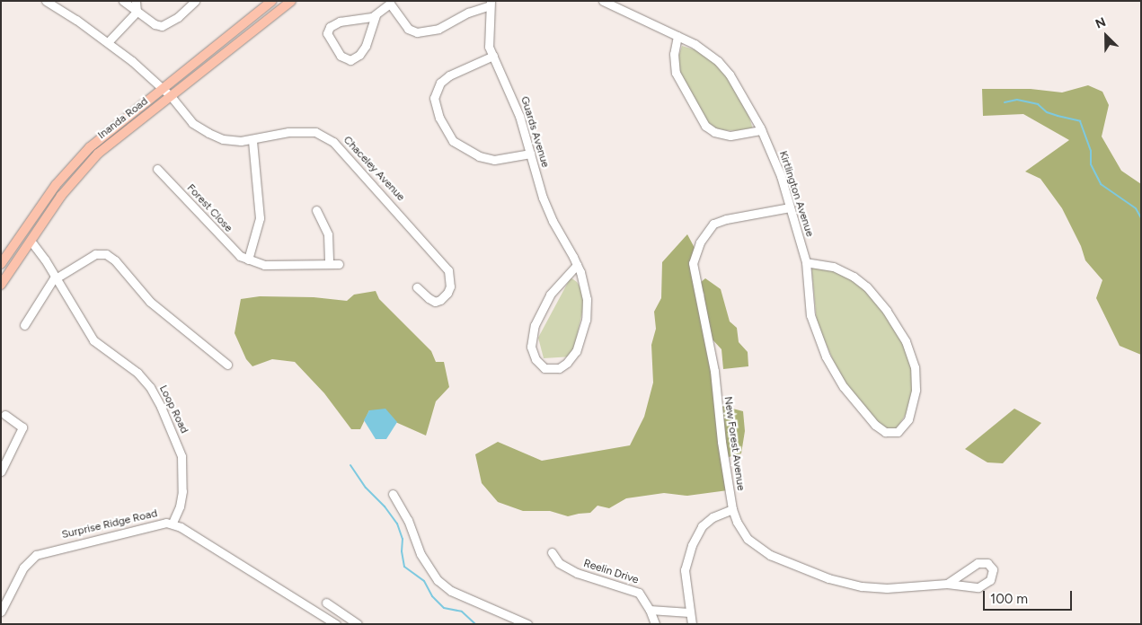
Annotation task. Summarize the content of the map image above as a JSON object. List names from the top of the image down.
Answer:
{
  "streets": {
    "main road": ["Inanda Road"],
    "street": [
      "Guards Avenue",
      "Chaceley Avenue",
      "Kirtlington Avenue",
      "Forest Close",
      "Loop Road",
      "New Forest Avenue",
      "Surprise Ridge Road",
      "Reelin Drive"
    ]
  },
  "crossings": [
    ["Inanda Road", "Chaceley Avenue"],
    ["Inanda Road", "Loop Road"],
    ["Kirtlington Avenue", "New Forest Avenue"],
    ["Loop Road", "Surprise Ridge Road"]
  ],
  "scale_bar": "100 m",
  "north": "top left"
}
